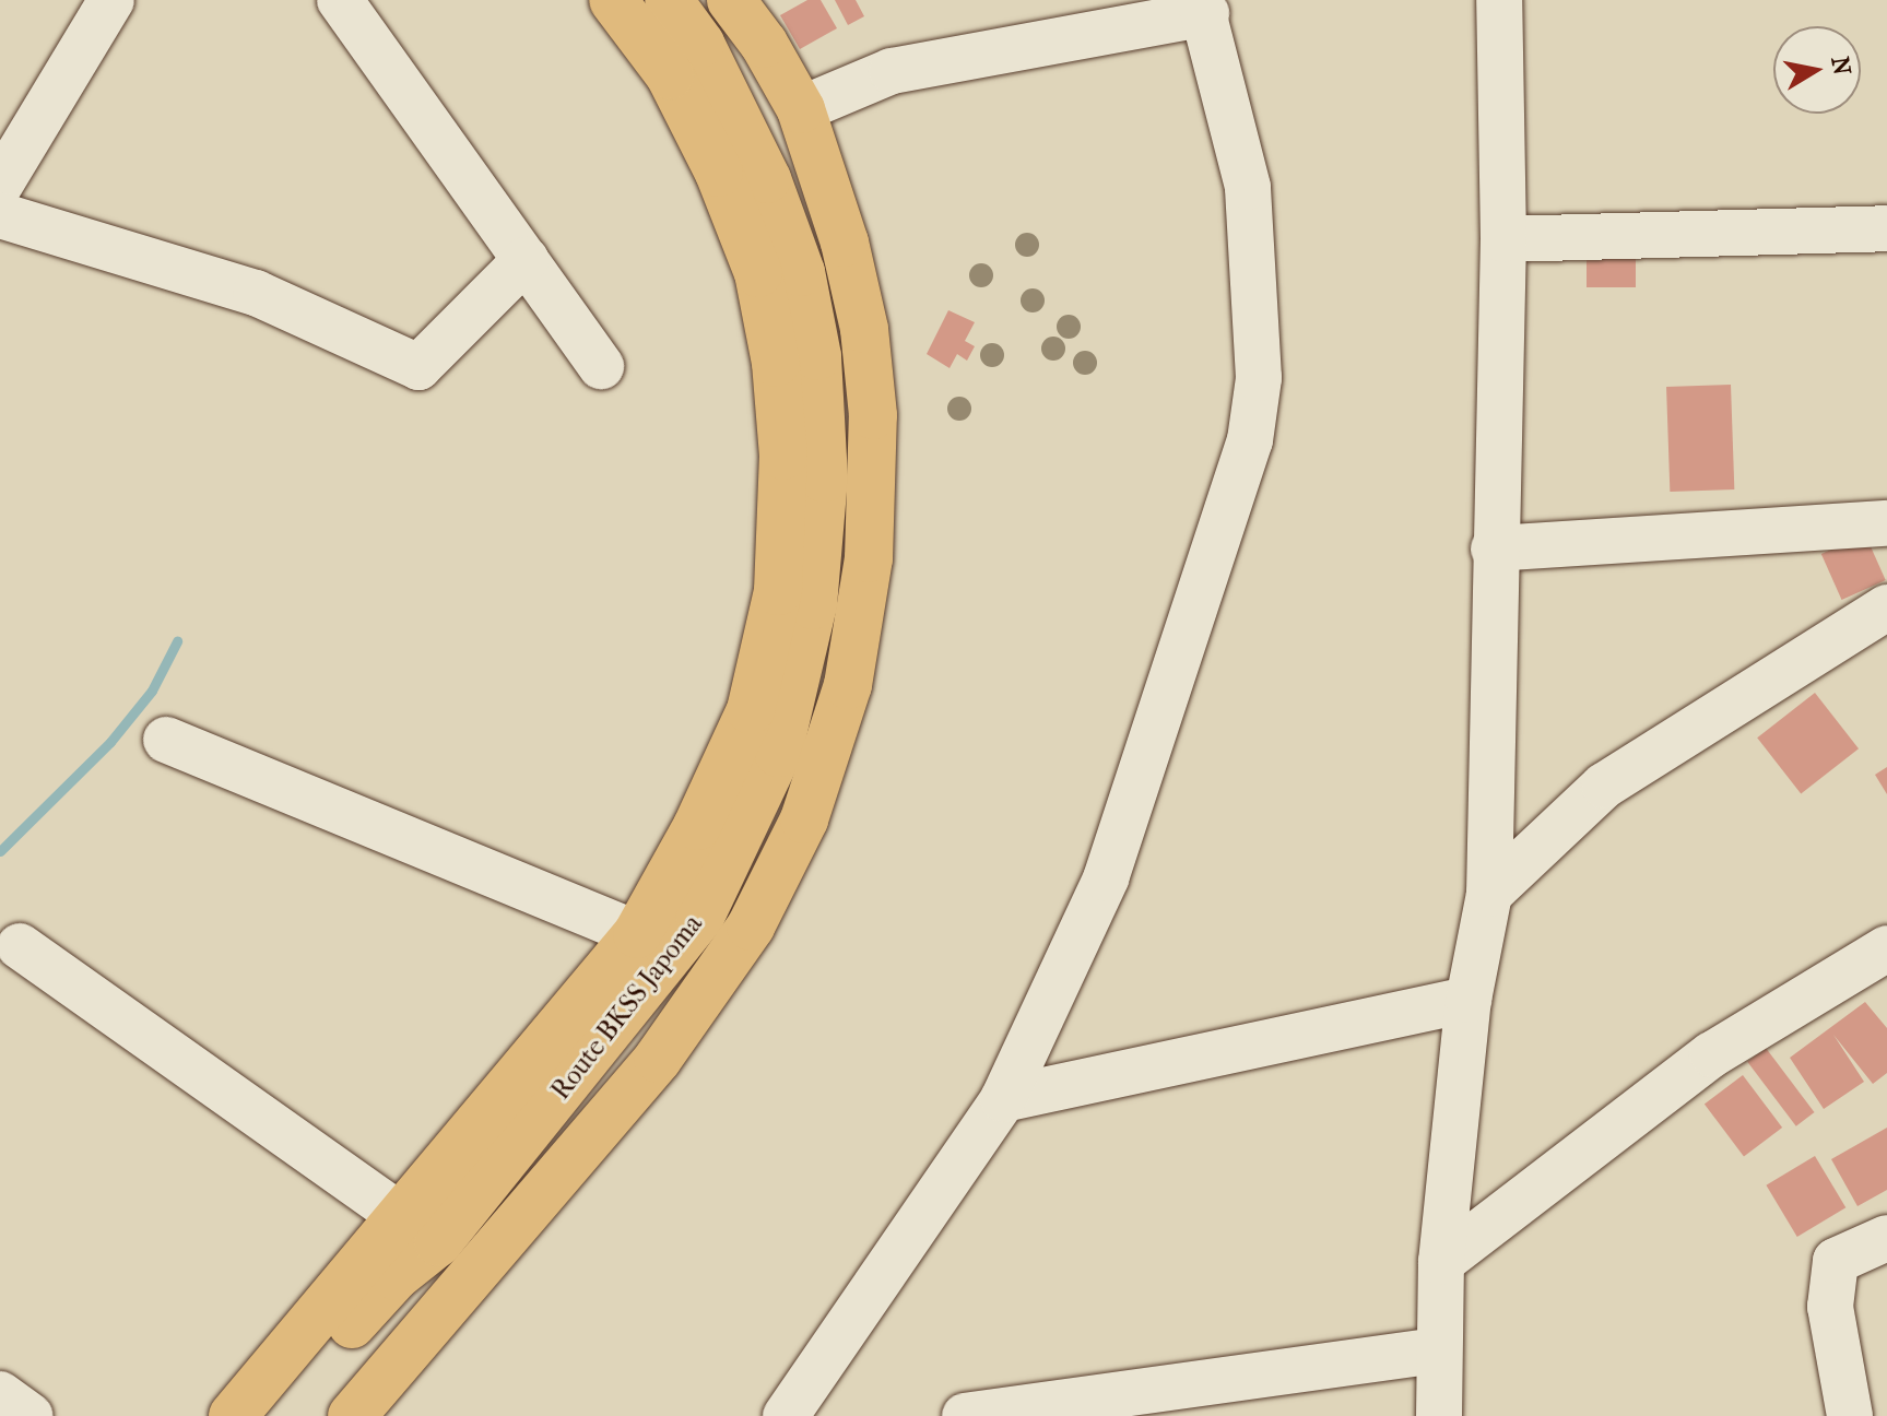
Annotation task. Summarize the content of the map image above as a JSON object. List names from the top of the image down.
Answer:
{
  "streets": {
    "main road": ["Route BKSS Japoma"]
  },
  "north": "right"
}
